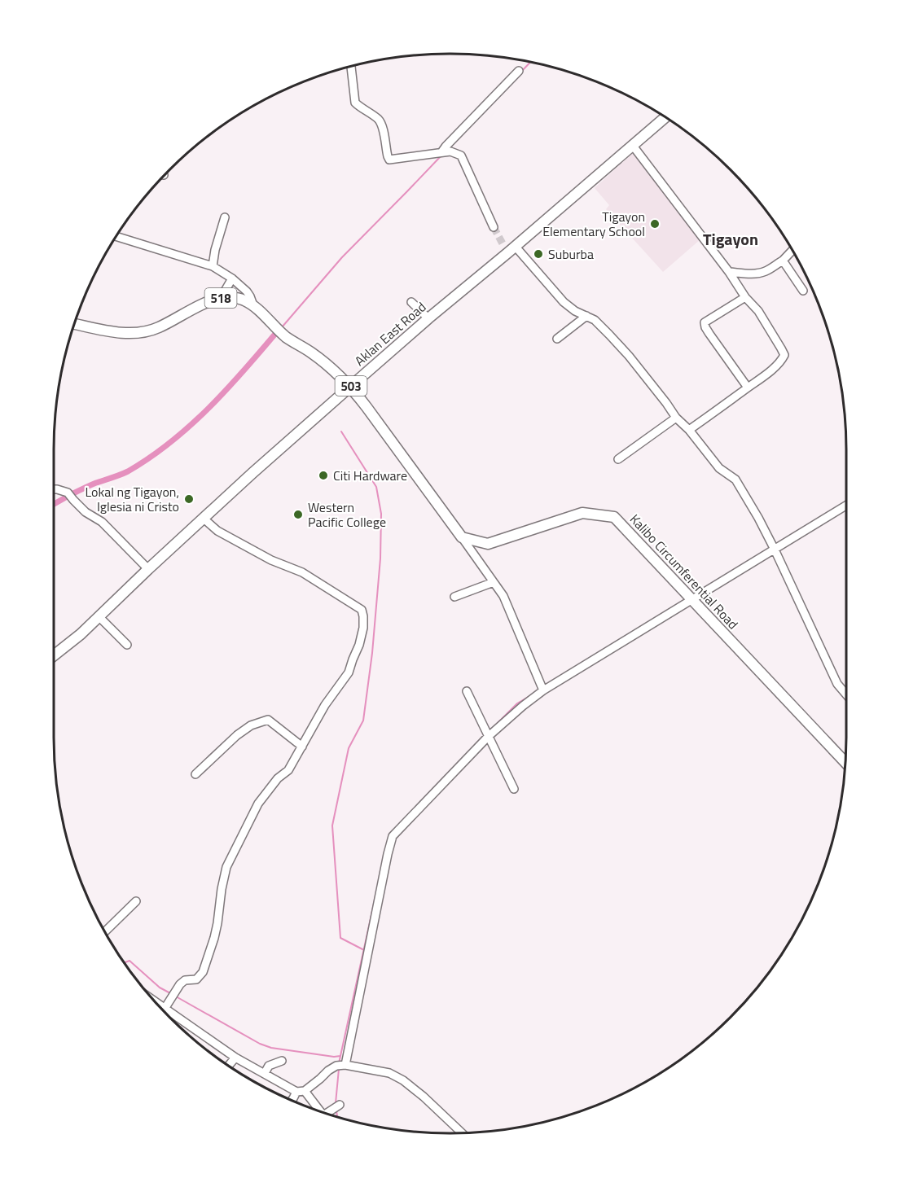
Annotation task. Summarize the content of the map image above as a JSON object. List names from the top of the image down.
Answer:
{
  "streets": {
    "main road": [
      "518",
      "Aklan East Road",
      "503",
      "Kalibo Circumferential Road"
    ]
  },
  "crossings": [
    ["518", "Aklan East Road"],
    ["518", "Kalibo Circumferential Road"]
  ],
  "districts": ["Tigayon"],
  "places": [
    "Tigayon Elementary School",
    "Suburba",
    "Citi Hardware",
    "Lokal ng Tigayon, Iglesia ni Cristo",
    "Western Pacific College"
  ]
}
